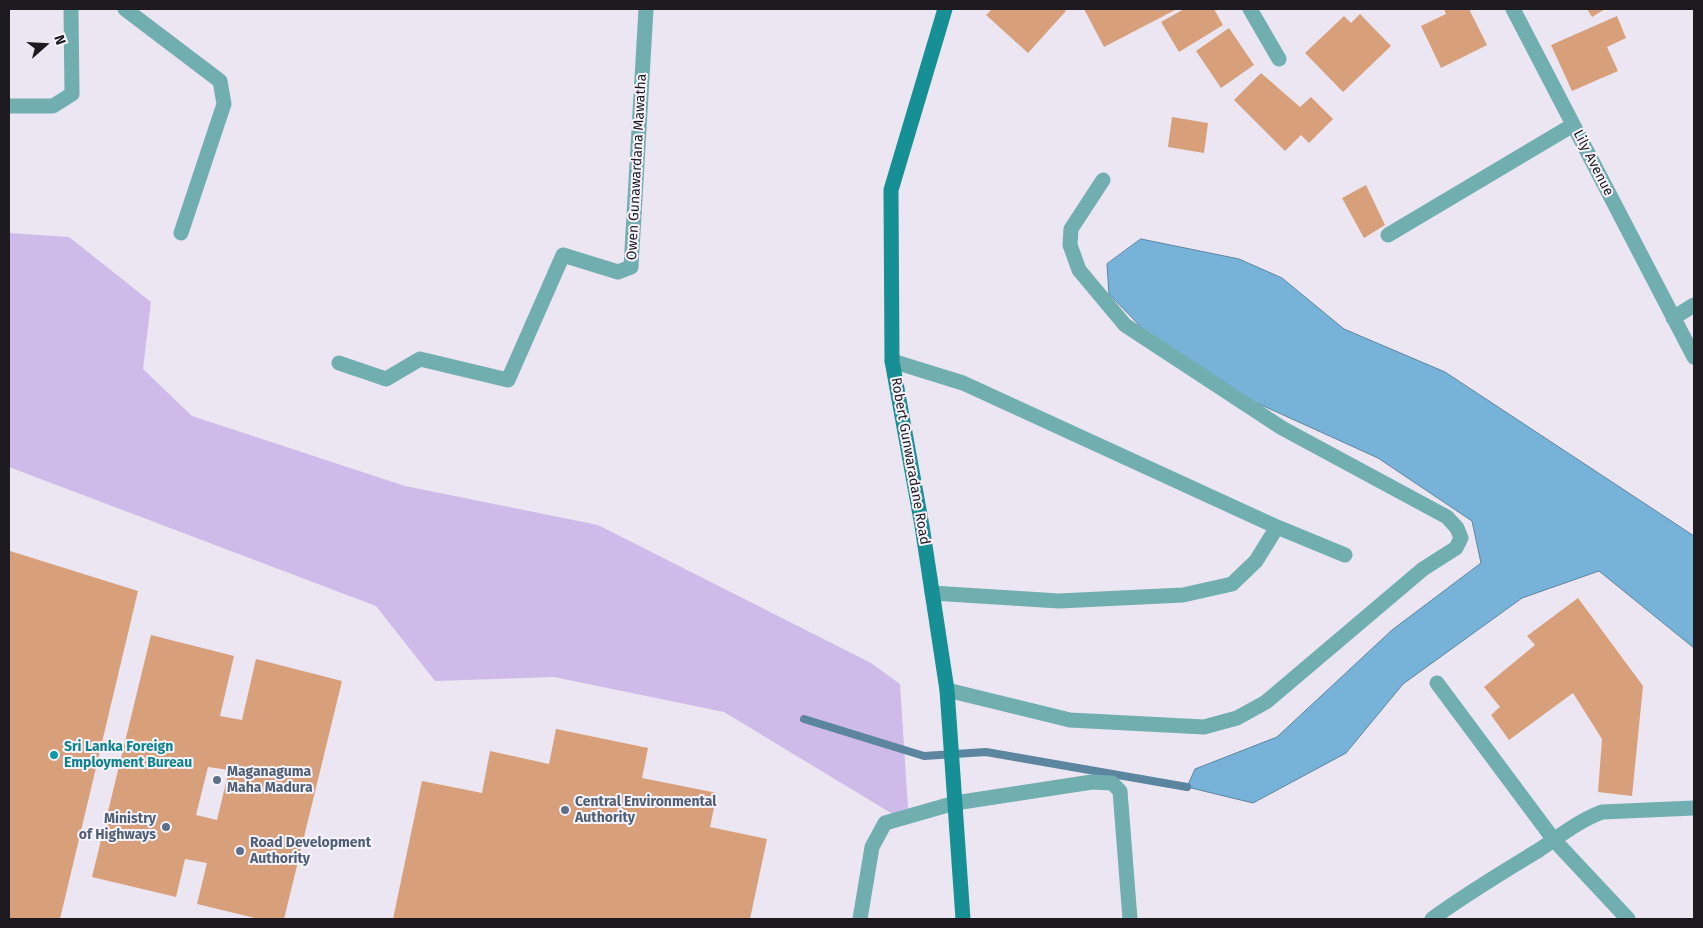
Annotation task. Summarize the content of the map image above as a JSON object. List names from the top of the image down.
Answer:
{
  "streets": {
    "street": ["Lily Avenue", "Owen Gunawardana Mawatha", "Robert Gunwaradane Road"]
  },
  "places": [
    "Sri Lanka Foreign Employment Bureau",
    "Maganaguma Maha Madura",
    "Central Environmental Authority",
    "Ministry of Highways",
    "Road Development Authority"
  ],
  "north": "right"
}
